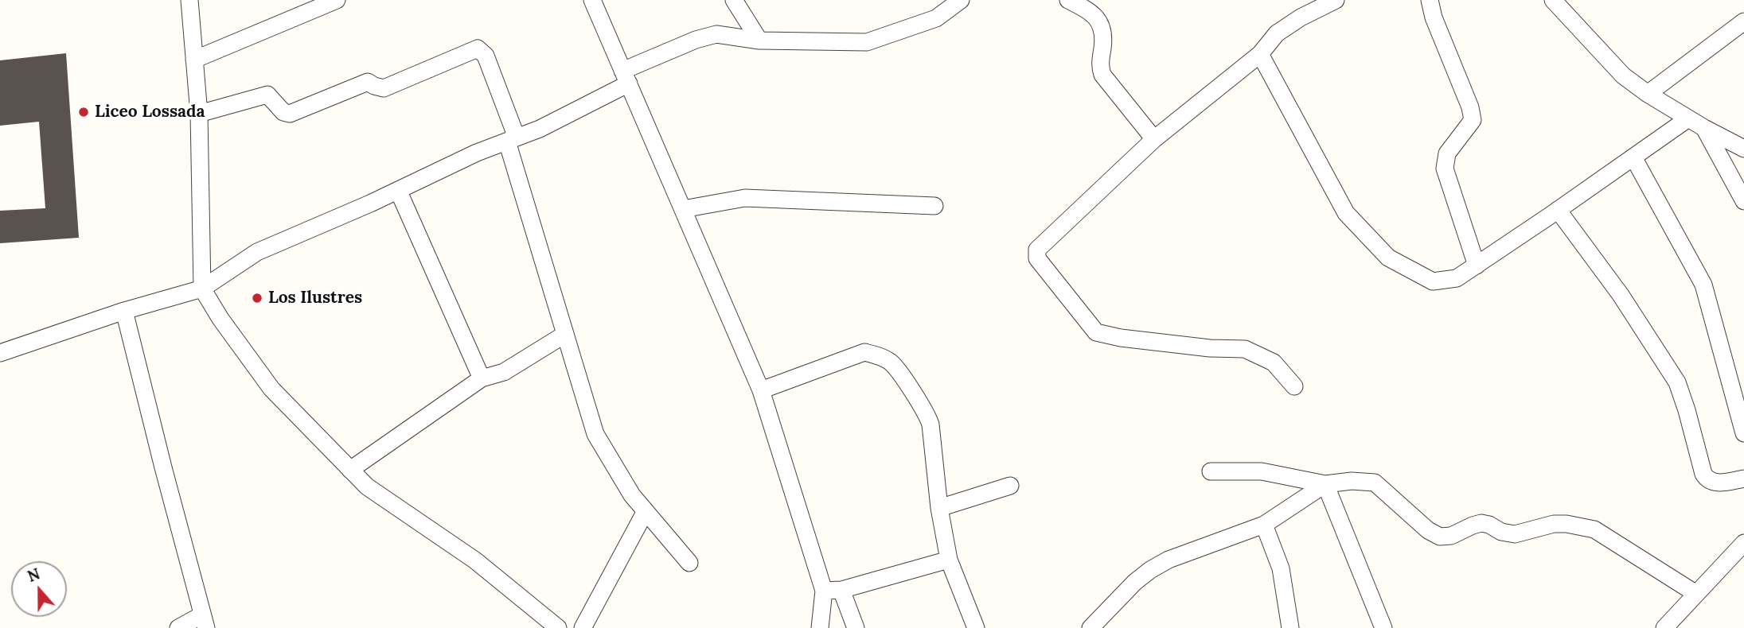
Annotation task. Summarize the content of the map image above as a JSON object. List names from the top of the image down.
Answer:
{
  "places": ["Liceo Lossada", "Los Ilustres"],
  "north": "top"
}
